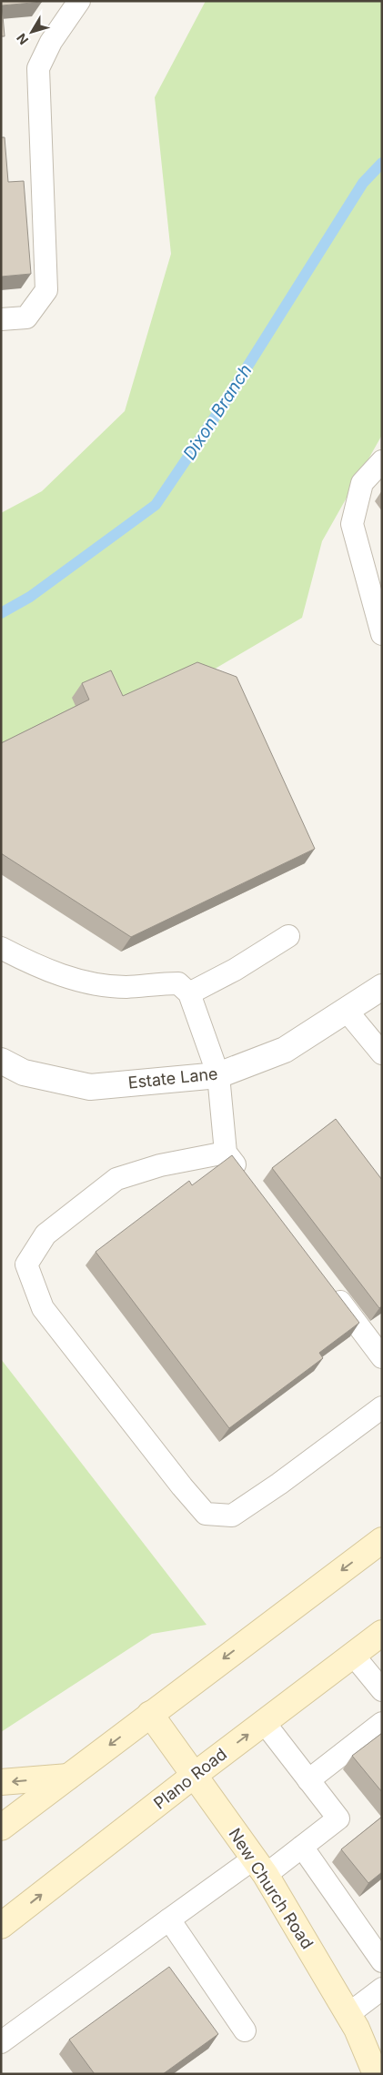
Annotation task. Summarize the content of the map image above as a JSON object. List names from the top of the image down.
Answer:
{
  "streets": {
    "main road": ["Plano Road", "New Church Road"],
    "street": ["Estate Lane"]
  },
  "crossings": [
    ["Plano Road", "New Church Road"]
  ],
  "water": ["Dixon Branch"],
  "north": "bottom left"
}
